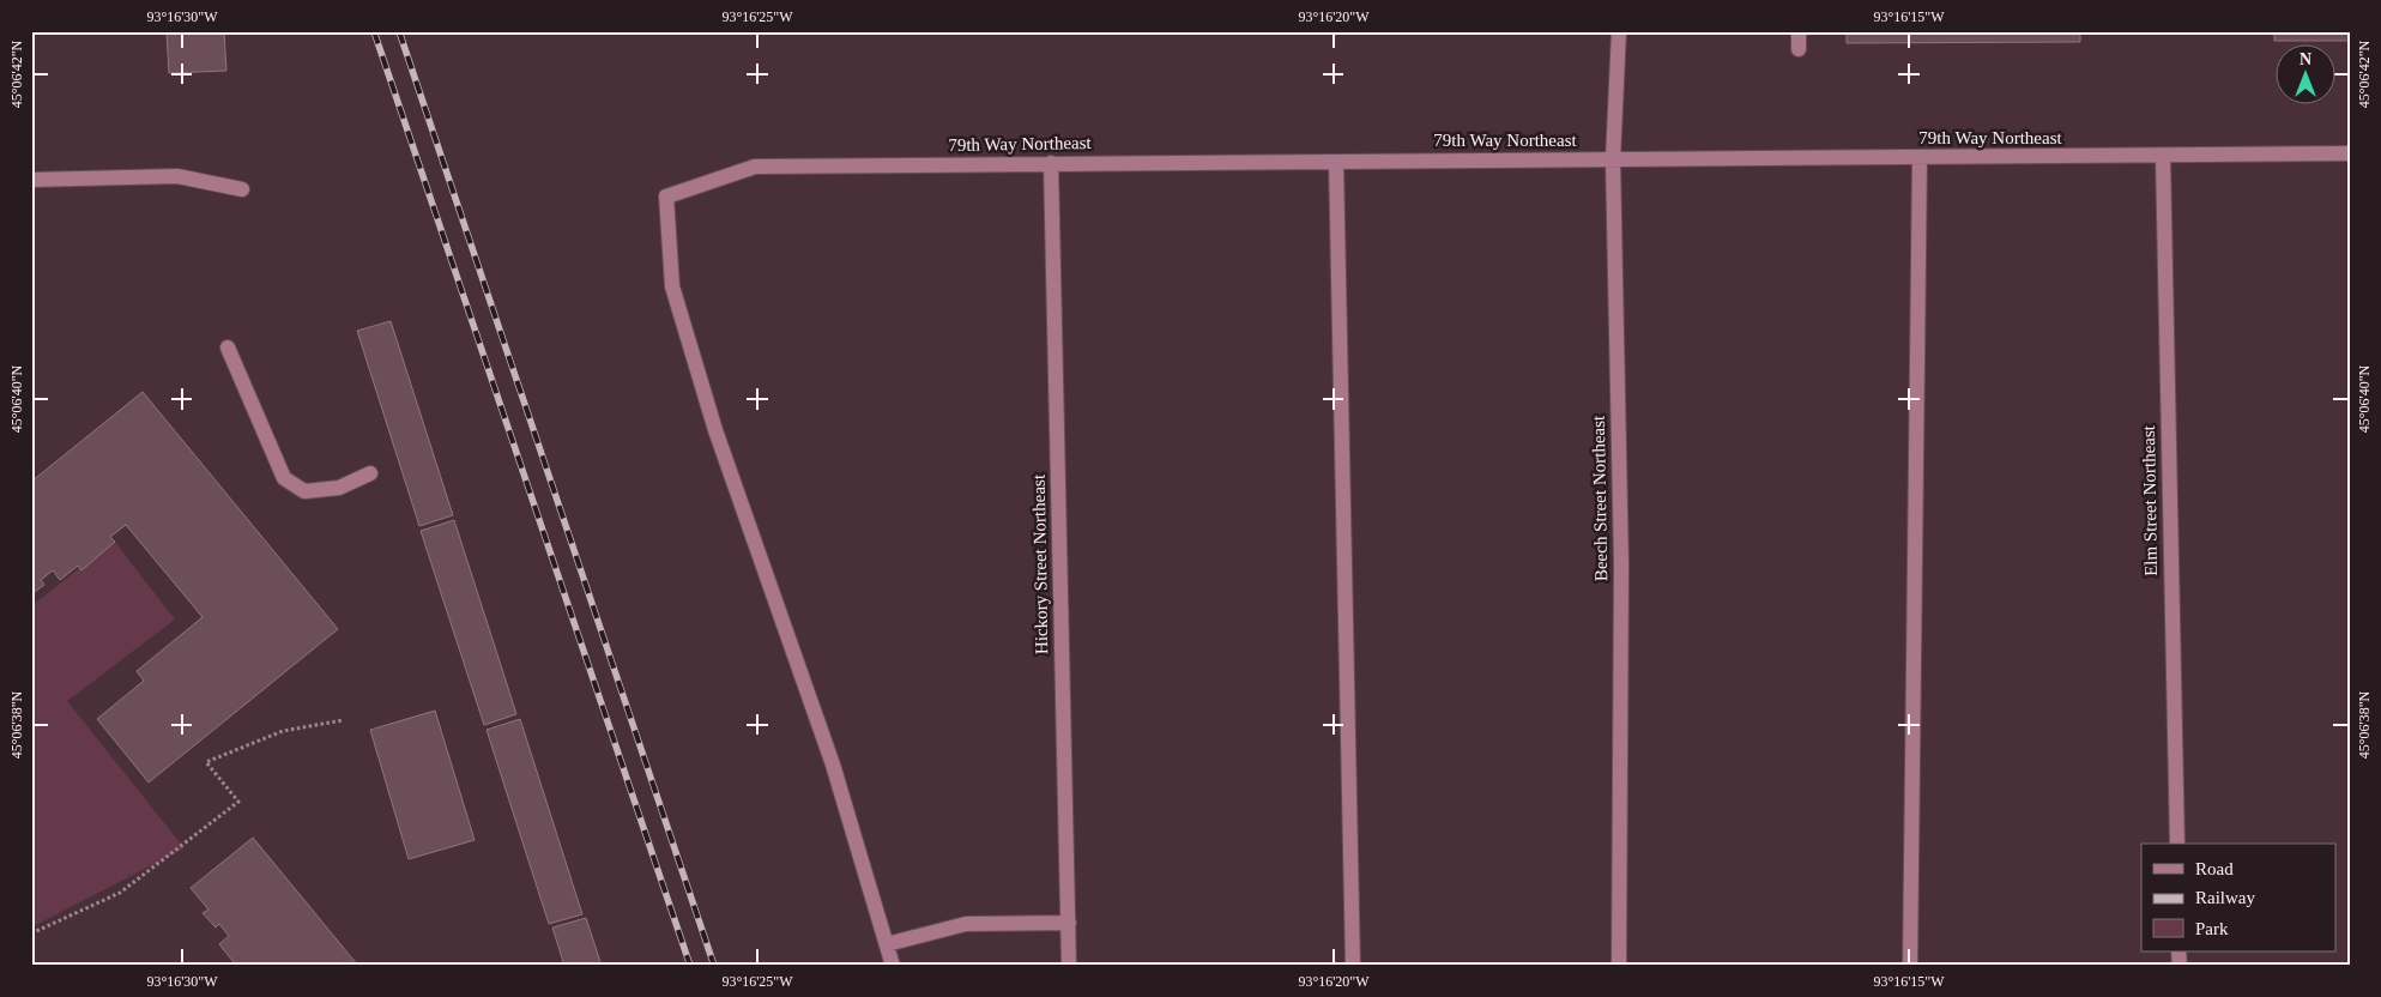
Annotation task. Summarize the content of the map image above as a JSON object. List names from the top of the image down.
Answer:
{
  "streets": {
    "street": [
      "79th Way Northeast",
      "Beech Street Northeast",
      "Elm Street Northeast",
      "Hickory Street Northeast"
    ]
  },
  "crossings": [
    ["79th Way Northeast", "Beech Street Northeast"],
    ["79th Way Northeast", "Elm Street Northeast"],
    ["79th Way Northeast", "Hickory Street Northeast"]
  ],
  "legend": ["Road", "Railway", "Park"],
  "north": "top",
  "coordinates": [
    "93°16'30\"W",
    "93°16'25\"W",
    "93°16'20\"W",
    "93°16'15\"W",
    "45°06'42\"N",
    "45°06'40\"N",
    "45°06'38\"N"
  ]
}
